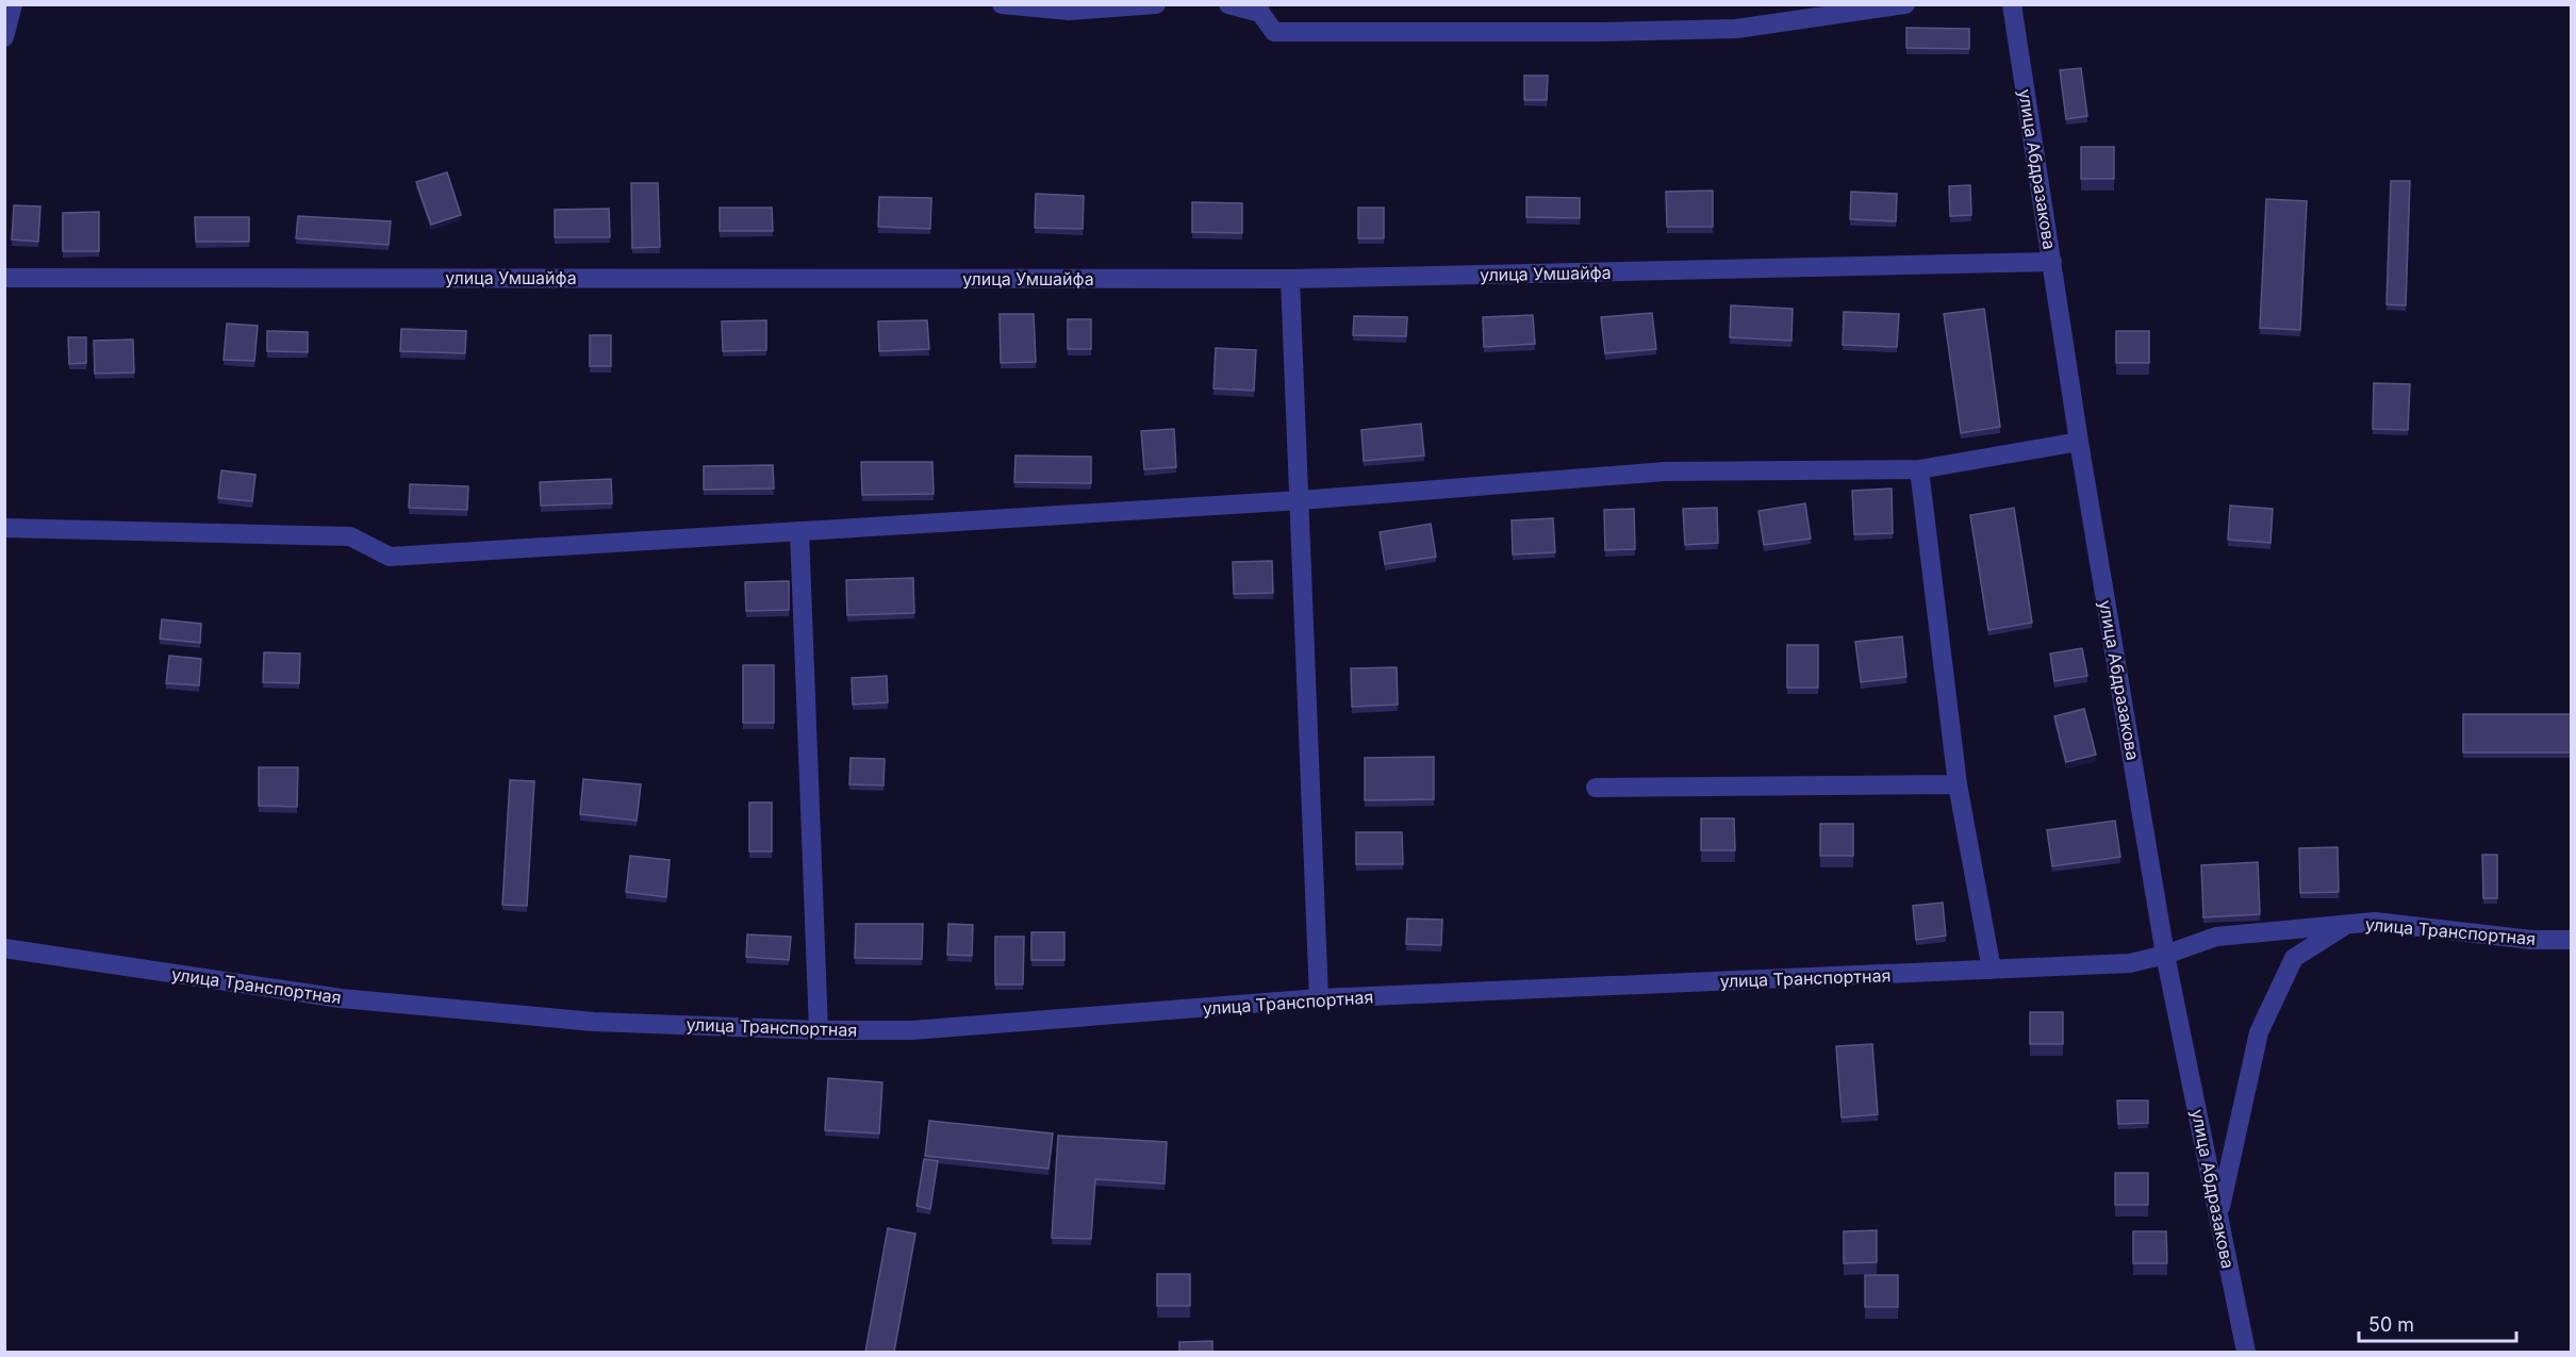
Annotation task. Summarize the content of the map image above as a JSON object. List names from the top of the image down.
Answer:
{
  "streets": {
    "street": ["улица Абдразакова", "улица Умшайфа", "улица Транспортная"]
  },
  "crossings": [
    ["улица Абдразакова", "улица Умшайфа"],
    ["улица Абдразакова", "улица Транспортная"]
  ],
  "scale_bar": "50 m"
}
